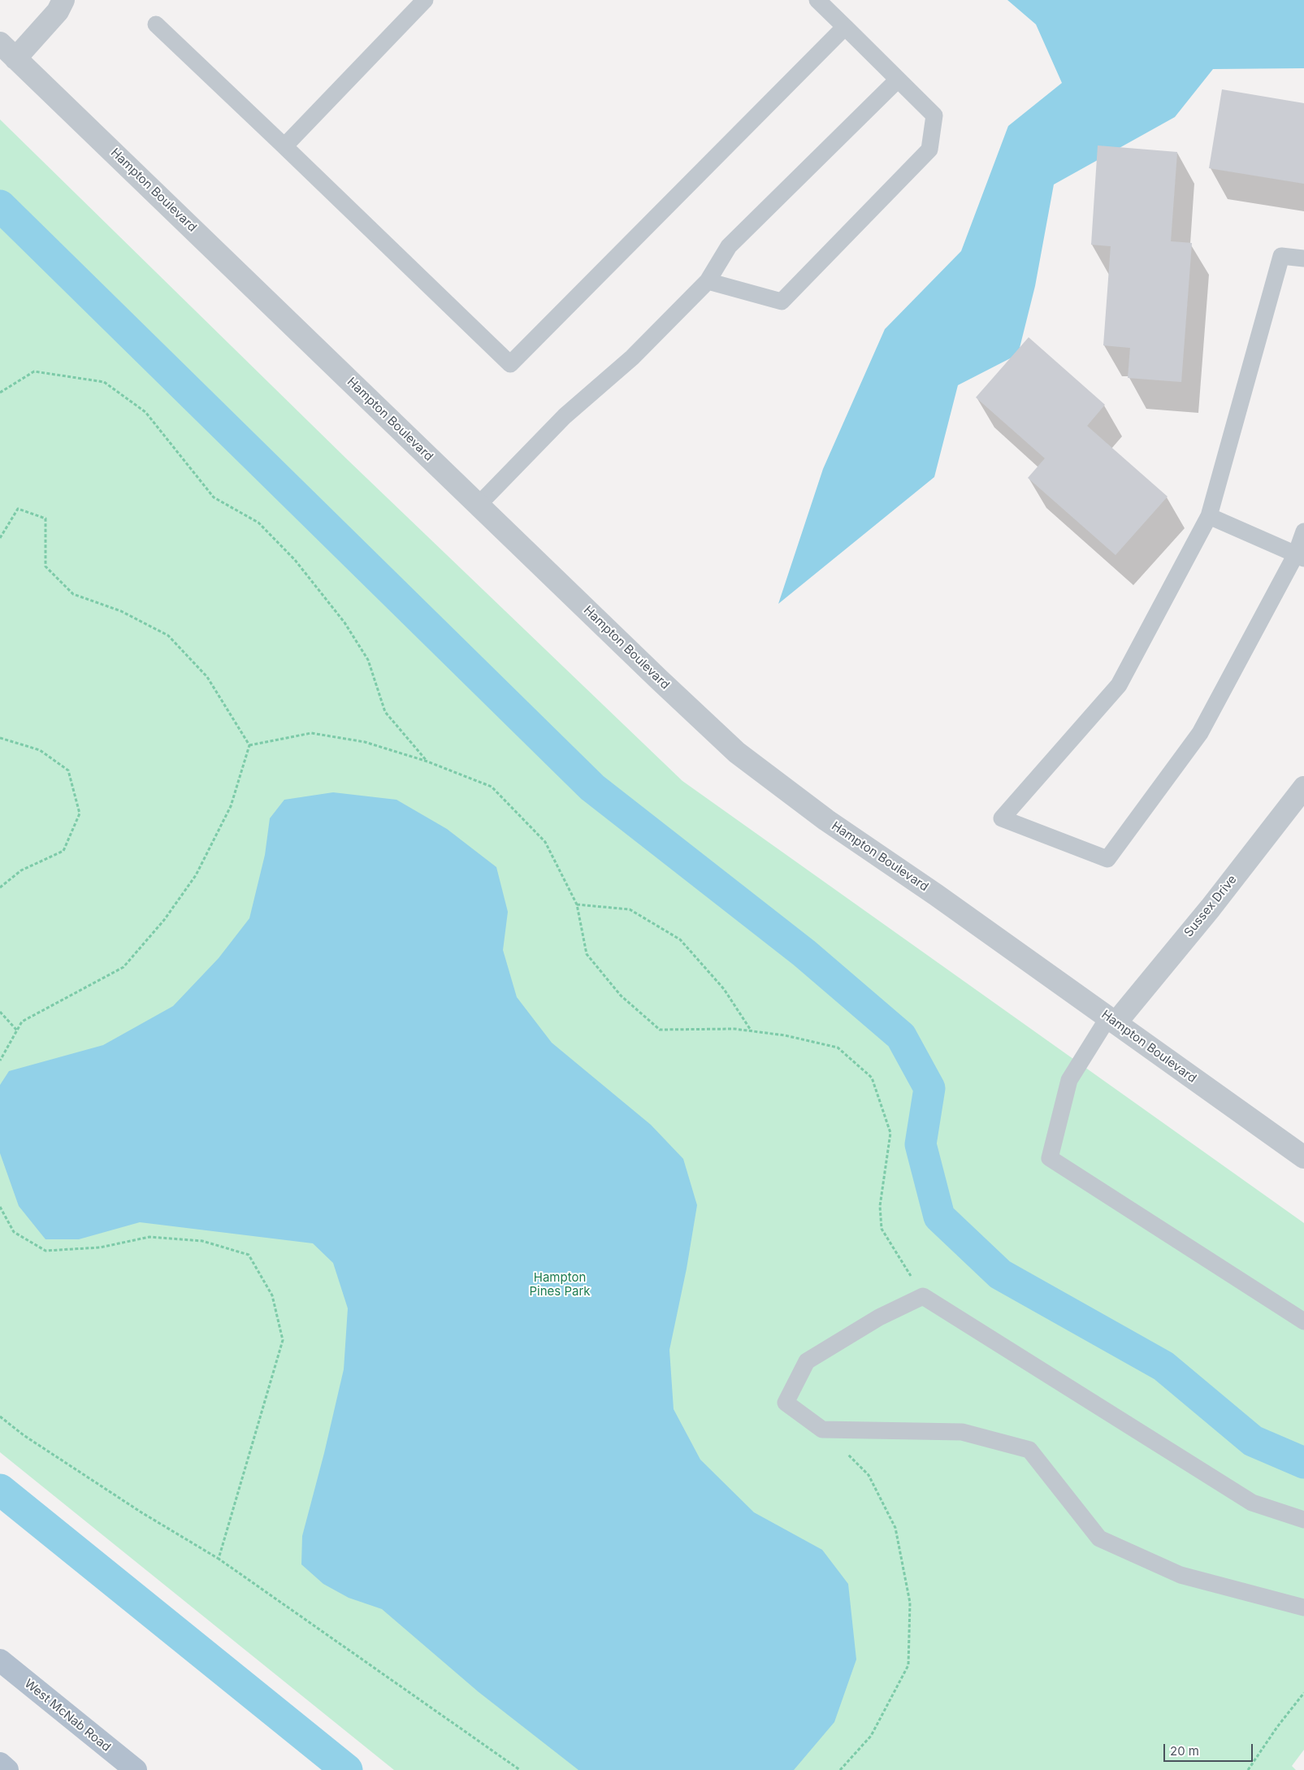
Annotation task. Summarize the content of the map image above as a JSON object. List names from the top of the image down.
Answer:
{
  "streets": {
    "main road": ["West McNab Road"],
    "street": ["Hampton Boulevard", "Sussex Drive"]
  },
  "crossings": [
    ["Hampton Boulevard", "Sussex Drive"]
  ],
  "parks": ["Hampton Pines Park"],
  "scale_bar": "20 m"
}
